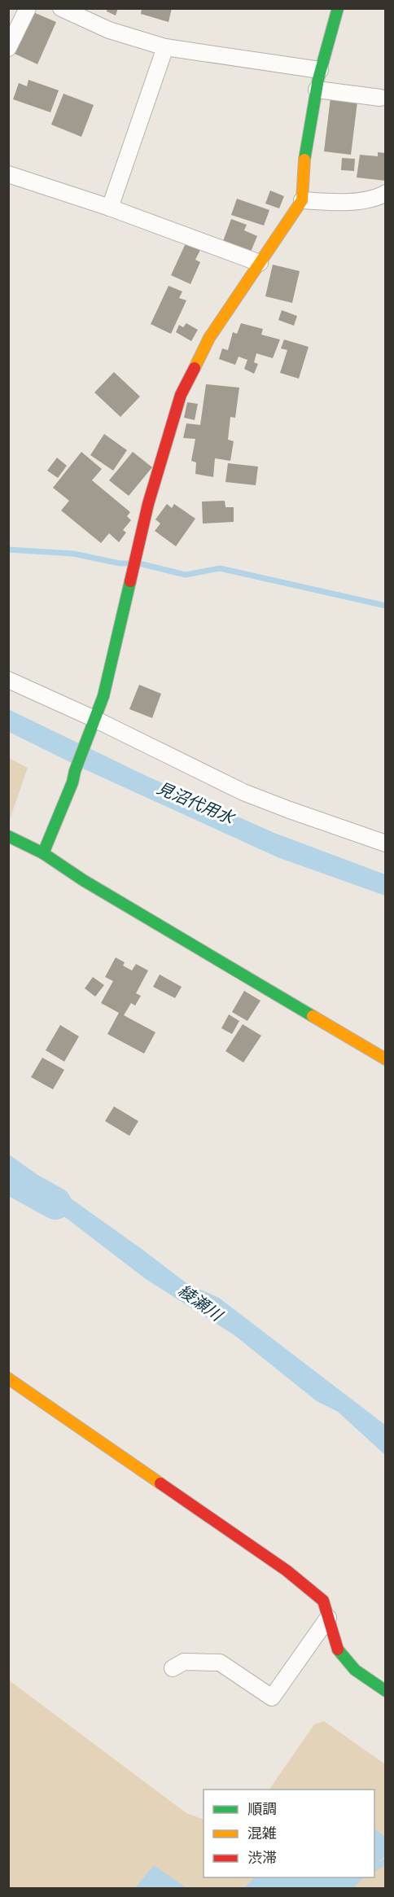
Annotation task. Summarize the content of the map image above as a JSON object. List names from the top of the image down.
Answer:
{
  "water": ["見沼代用水", "綾瀬川"],
  "legend": ["順調", "混雑", "渋滞"]
}
